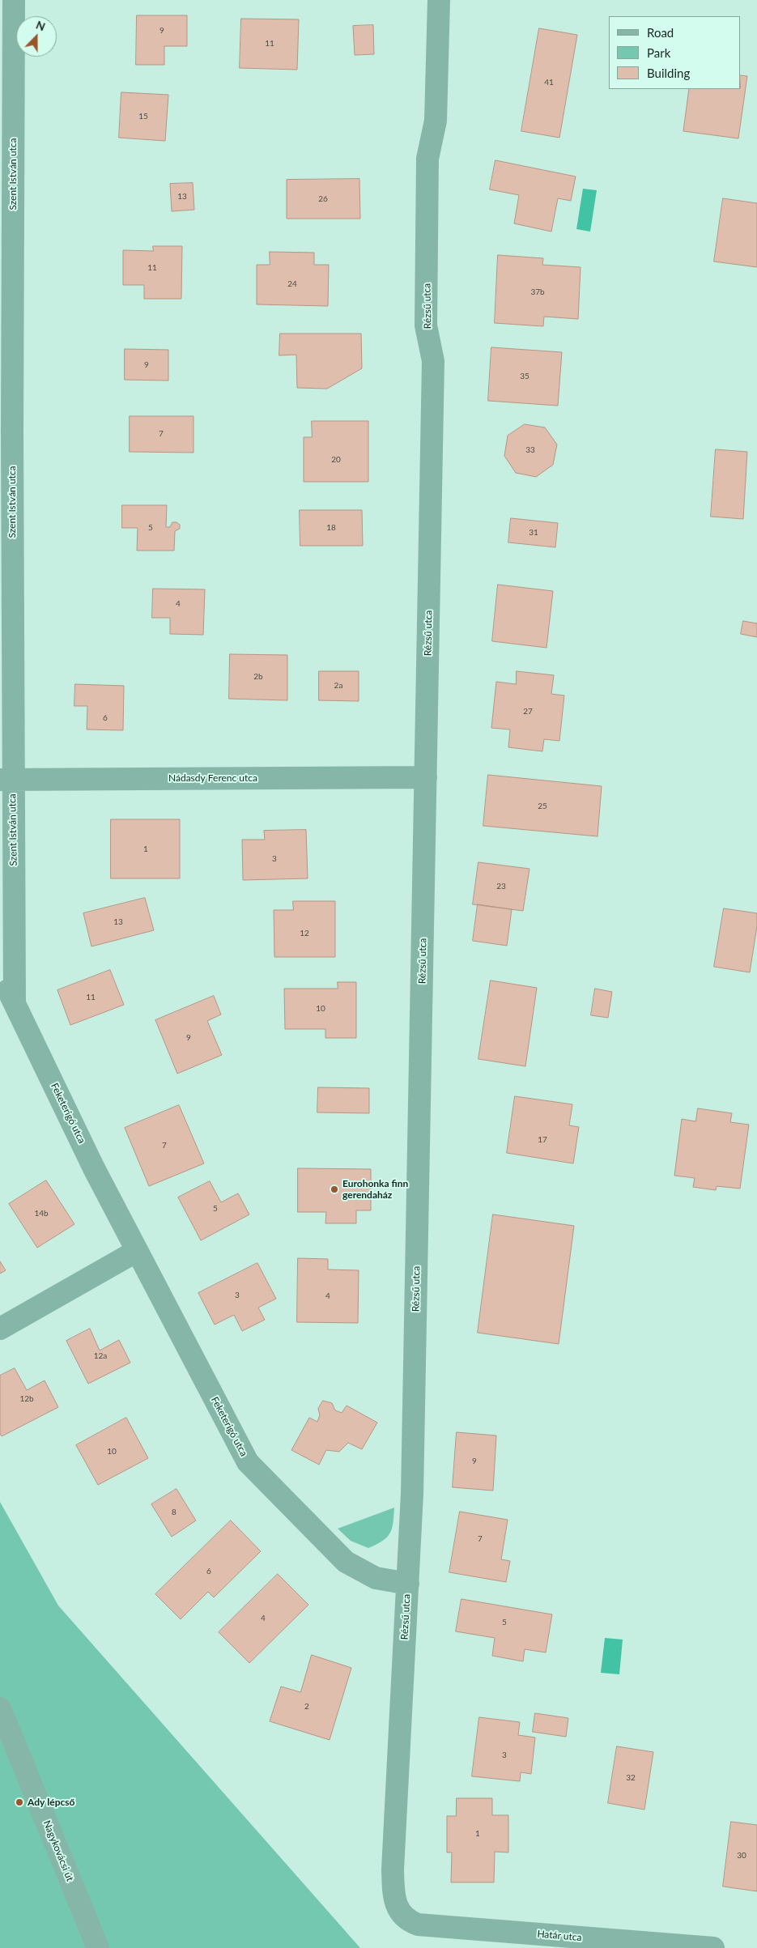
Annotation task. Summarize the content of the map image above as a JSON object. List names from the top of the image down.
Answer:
{
  "streets": {
    "street": [
      "Szent István utca",
      "Rézsű utca",
      "Nádasdy Ferenc utca",
      "Feketerigó utca",
      "Nagykovácsi út",
      "Határ utca"
    ]
  },
  "crossings": [
    ["Szent István utca", "Nádasdy Ferenc utca"],
    ["Szent István utca", "Feketerigó utca"],
    ["Rézsű utca", "Nádasdy Ferenc utca"],
    ["Rézsű utca", "Feketerigó utca"],
    ["Rézsű utca", "Határ utca"]
  ],
  "places": ["Eurohonka finn gerendaház", "Ady lépcső"],
  "house_numbers": [
    "9",
    "11",
    "41",
    "15",
    "13",
    "26",
    "11",
    "24",
    "37b",
    "9",
    "35",
    "7",
    "33",
    "20",
    "5",
    "18",
    "31",
    "4",
    "2b",
    "2a",
    "27",
    "6",
    "25",
    "1",
    "3",
    "23",
    "13",
    "12",
    "11",
    "10",
    "9",
    "17",
    "7",
    "5",
    "14b",
    "3",
    "4",
    "12a",
    "12b",
    "10",
    "9",
    "8",
    "7",
    "6",
    "4",
    "5",
    "2",
    "3",
    "32",
    "1",
    "30"
  ],
  "legend": ["Road", "Park", "Building"],
  "north": "top"
}
